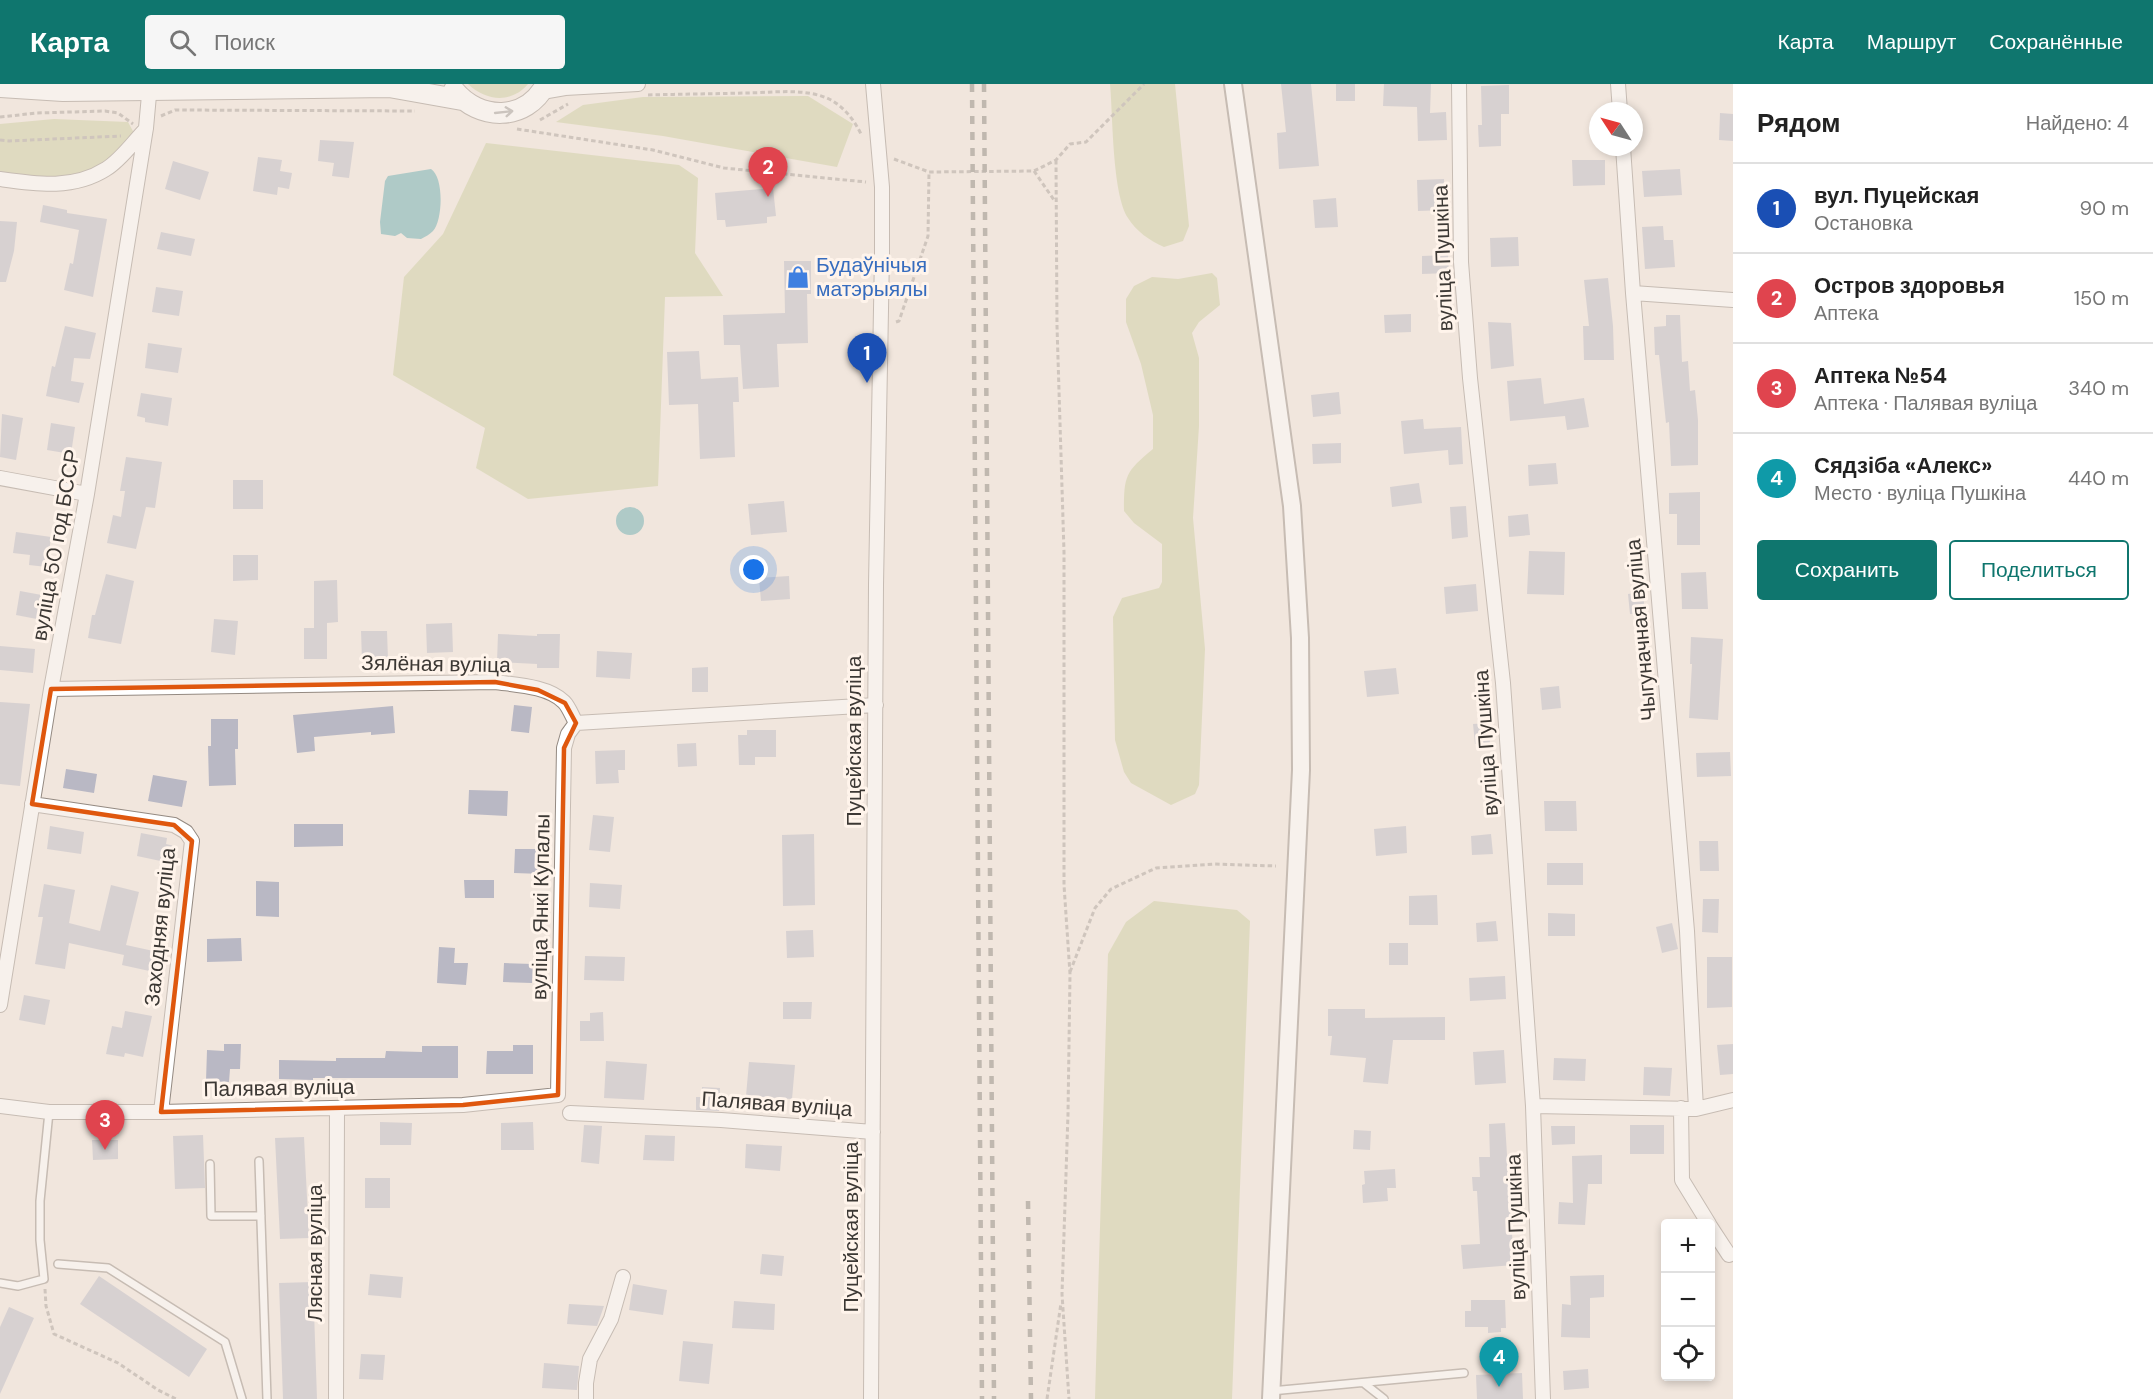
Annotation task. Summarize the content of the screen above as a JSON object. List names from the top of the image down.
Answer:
{
  "streets": {
    "street": [
      "вуліца Пушкіна",
      "вуліца 50 год БССР",
      "Чыгуначная вуліца",
      "Зялёная вуліца",
      "Пуцейская вуліца",
      "вуліца Янкі Купалы",
      "Заходняя вуліца",
      "Палявая вуліца",
      "Лясная вуліца"
    ]
  },
  "crossings": [
    ["вуліца 50 год БССР", "Зялёная вуліца"],
    ["вуліца 50 год БССР", "Заходняя вуліца"],
    ["Зялёная вуліца", "вуліца Янкі Купалы"],
    ["Пуцейская вуліца", "Палявая вуліца"],
    ["вуліца Янкі Купалы", "Палявая вуліца"],
    ["Заходняя вуліца", "Палявая вуліца"],
    ["Палявая вуліца", "Лясная вуліца"]
  ],
  "places": {
    "shop": ["Будаўнічыя матэрыялы"]
  },
  "north": "top left",
  "page": {
    "header": "Карта",
    "search": "Поиск",
    "nav": ["Карта", "Маршрут", "Сохранённые"],
    "heading": ["Рядом", "Найдено: 4"],
    "pins": [
      "2",
      "1",
      "3",
      "4"
    ],
    "list": [
      {
        "mark": "1",
        "name": "вул. Пуцейская",
        "note": "Остановка",
        "value": "90 m"
      },
      {
        "mark": "2",
        "name": "Остров здоровья",
        "note": "Аптека",
        "value": "150 m"
      },
      {
        "mark": "3",
        "name": "Аптека №54",
        "note": "Аптека · Палявая вуліца",
        "value": "340 m"
      },
      {
        "mark": "4",
        "name": "Сядзіба «Алекс»",
        "note": "Место · вуліца Пушкіна",
        "value": "440 m"
      }
    ],
    "buttons": ["Сохранить", "Поделиться"],
    "map_buttons": ["+", "−"]
  }
}
